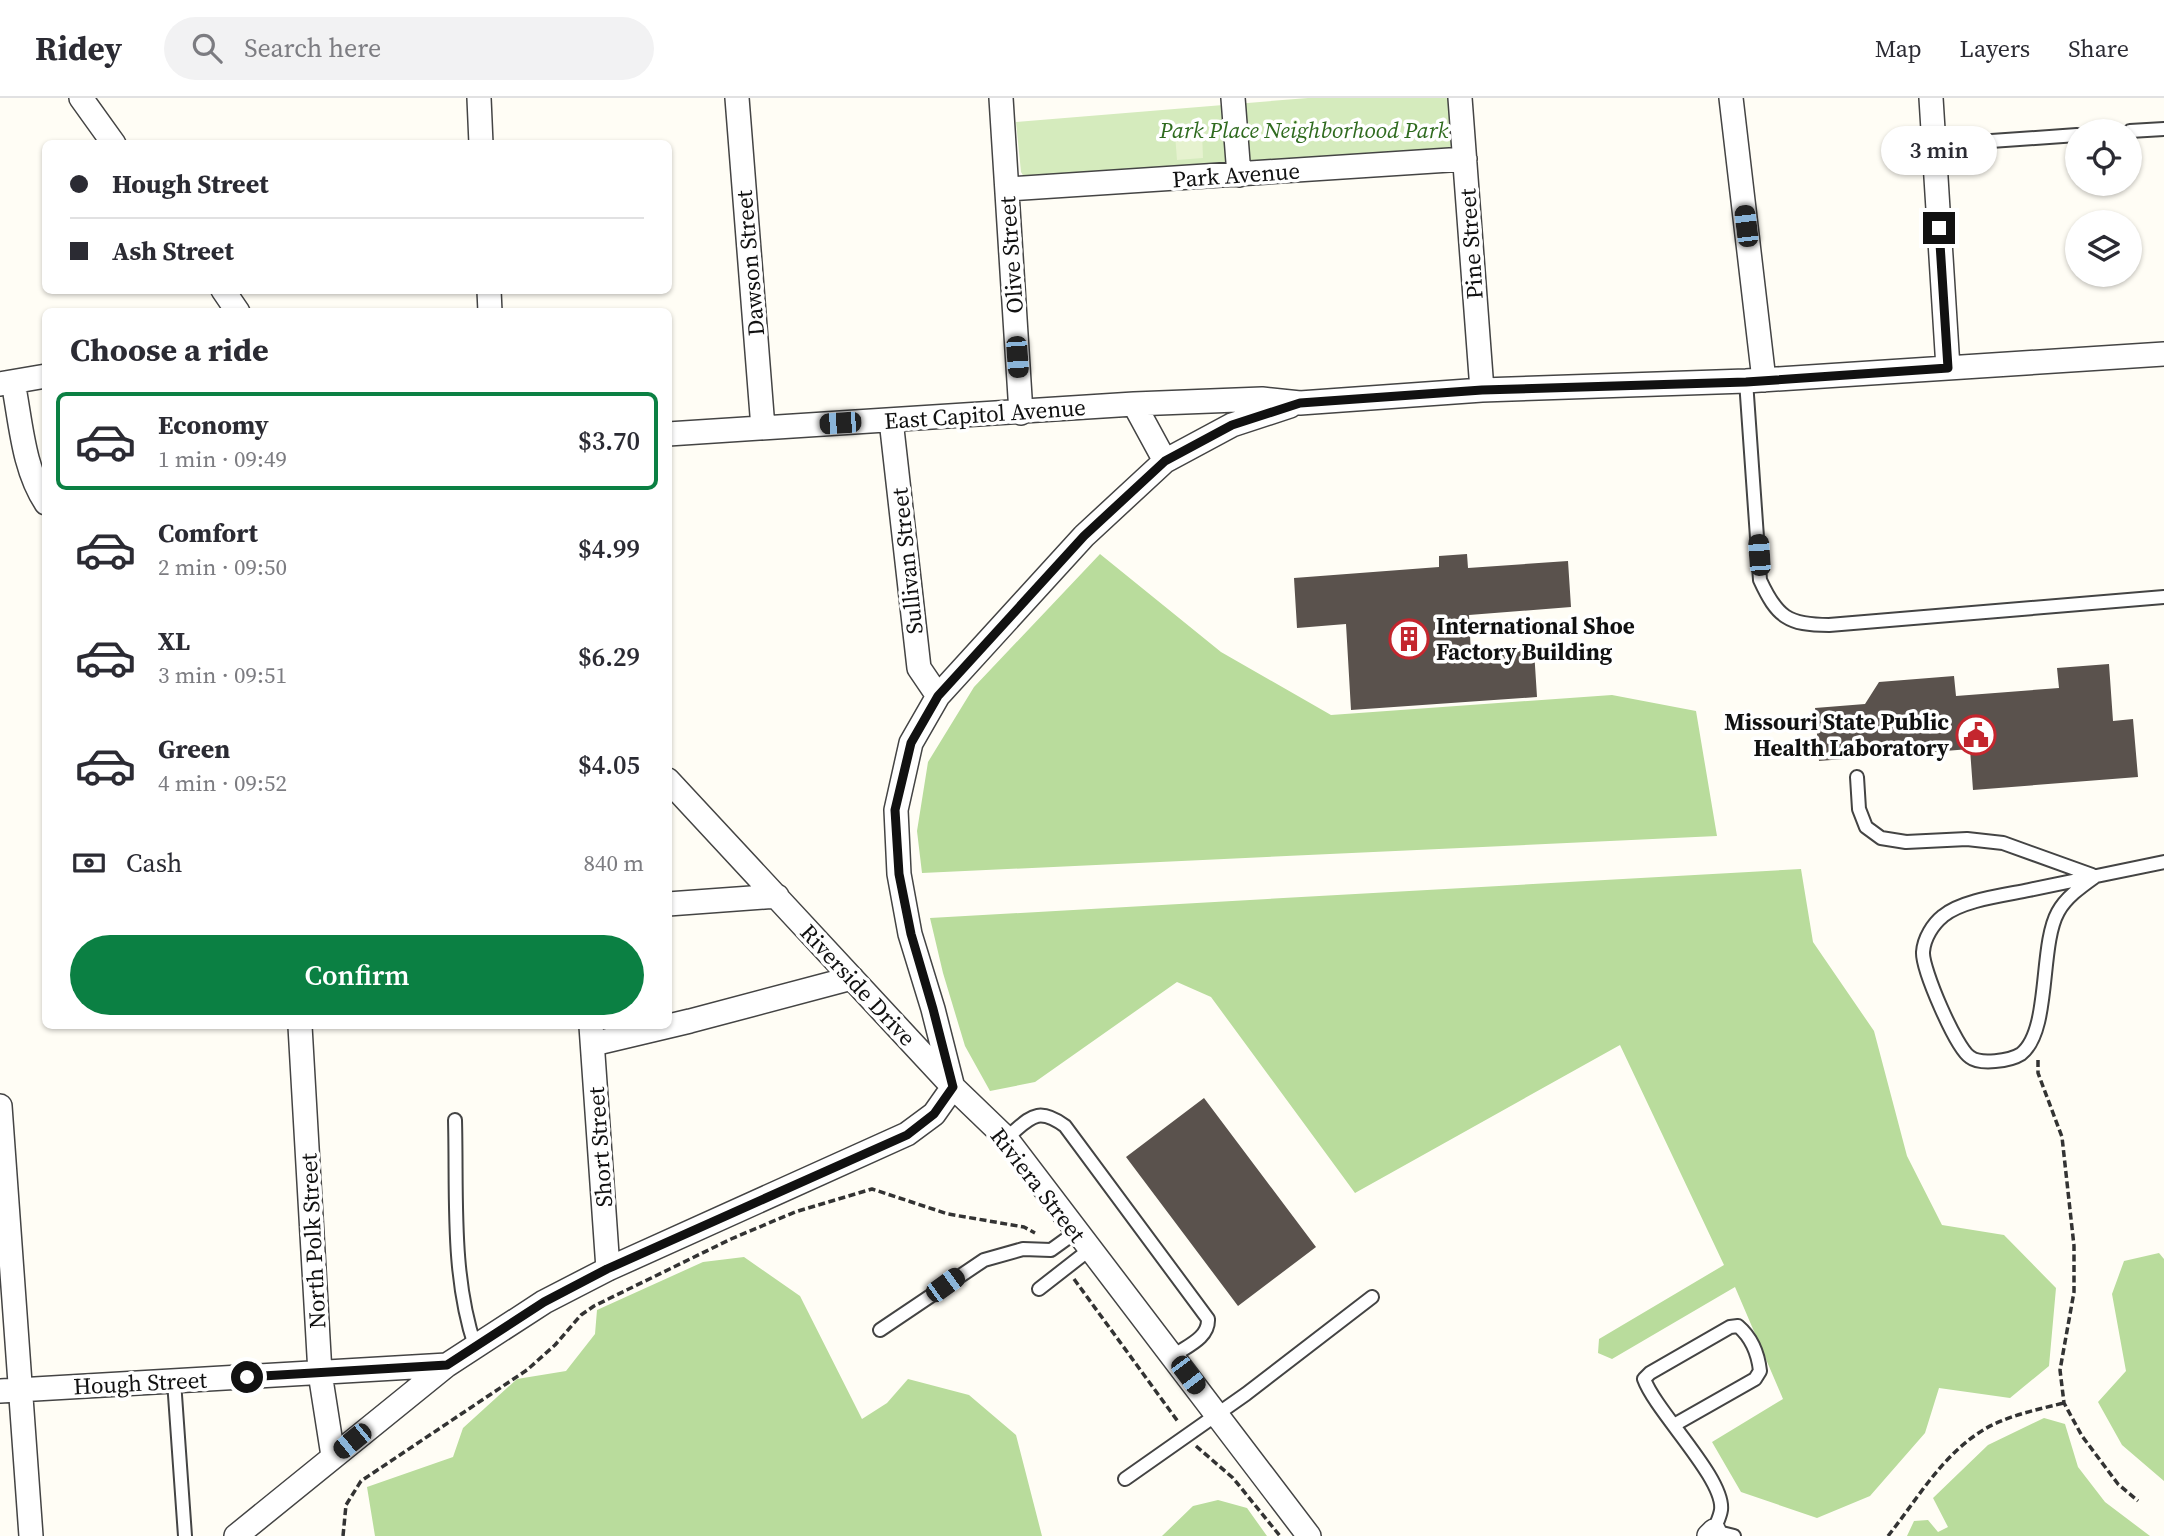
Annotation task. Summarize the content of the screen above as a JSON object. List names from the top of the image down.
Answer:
{
  "streets": {
    "street": [
      "Park Avenue",
      "Pine Street",
      "Olive Street",
      "Dawson Street",
      "East Capitol Avenue",
      "Sullivan Street",
      "Riverside Drive",
      "Short Street",
      "Riviera Street",
      "North Polk Street",
      "Hough Street"
    ]
  },
  "crossings": [
    ["Park Avenue", "Pine Street"],
    ["Park Avenue", "Olive Street"],
    ["Pine Street", "East Capitol Avenue"],
    ["Olive Street", "East Capitol Avenue"],
    ["Dawson Street", "East Capitol Avenue"],
    ["East Capitol Avenue", "Sullivan Street"],
    ["Riverside Drive", "Riviera Street"],
    ["North Polk Street", "Hough Street"]
  ],
  "parks": ["Park Place Neighborhood Park"],
  "places": {
    "building": ["International Shoe Factory Building"],
    "public building": ["Missouri State Public Health Laboratory"]
  },
  "page": {
    "header": "Ridey",
    "search": "Search here",
    "nav": ["Map", "Layers", "Share"],
    "bubble": "3 min",
    "banner": ["Hough Street", "Ash Street"],
    "heading": "Choose a ride",
    "list": [
      {
        "name": "Economy",
        "note": "1 min · 09:49",
        "value": "$3.70"
      },
      {
        "name": "Comfort",
        "note": "2 min · 09:50",
        "value": "$4.99"
      },
      {
        "name": "XL",
        "note": "3 min · 09:51",
        "value": "$6.29"
      },
      {
        "name": "Green",
        "note": "4 min · 09:52",
        "value": "$4.05"
      }
    ],
    "pay": ["Cash", "840 m"],
    "buttons": "Confirm"
  }
}
